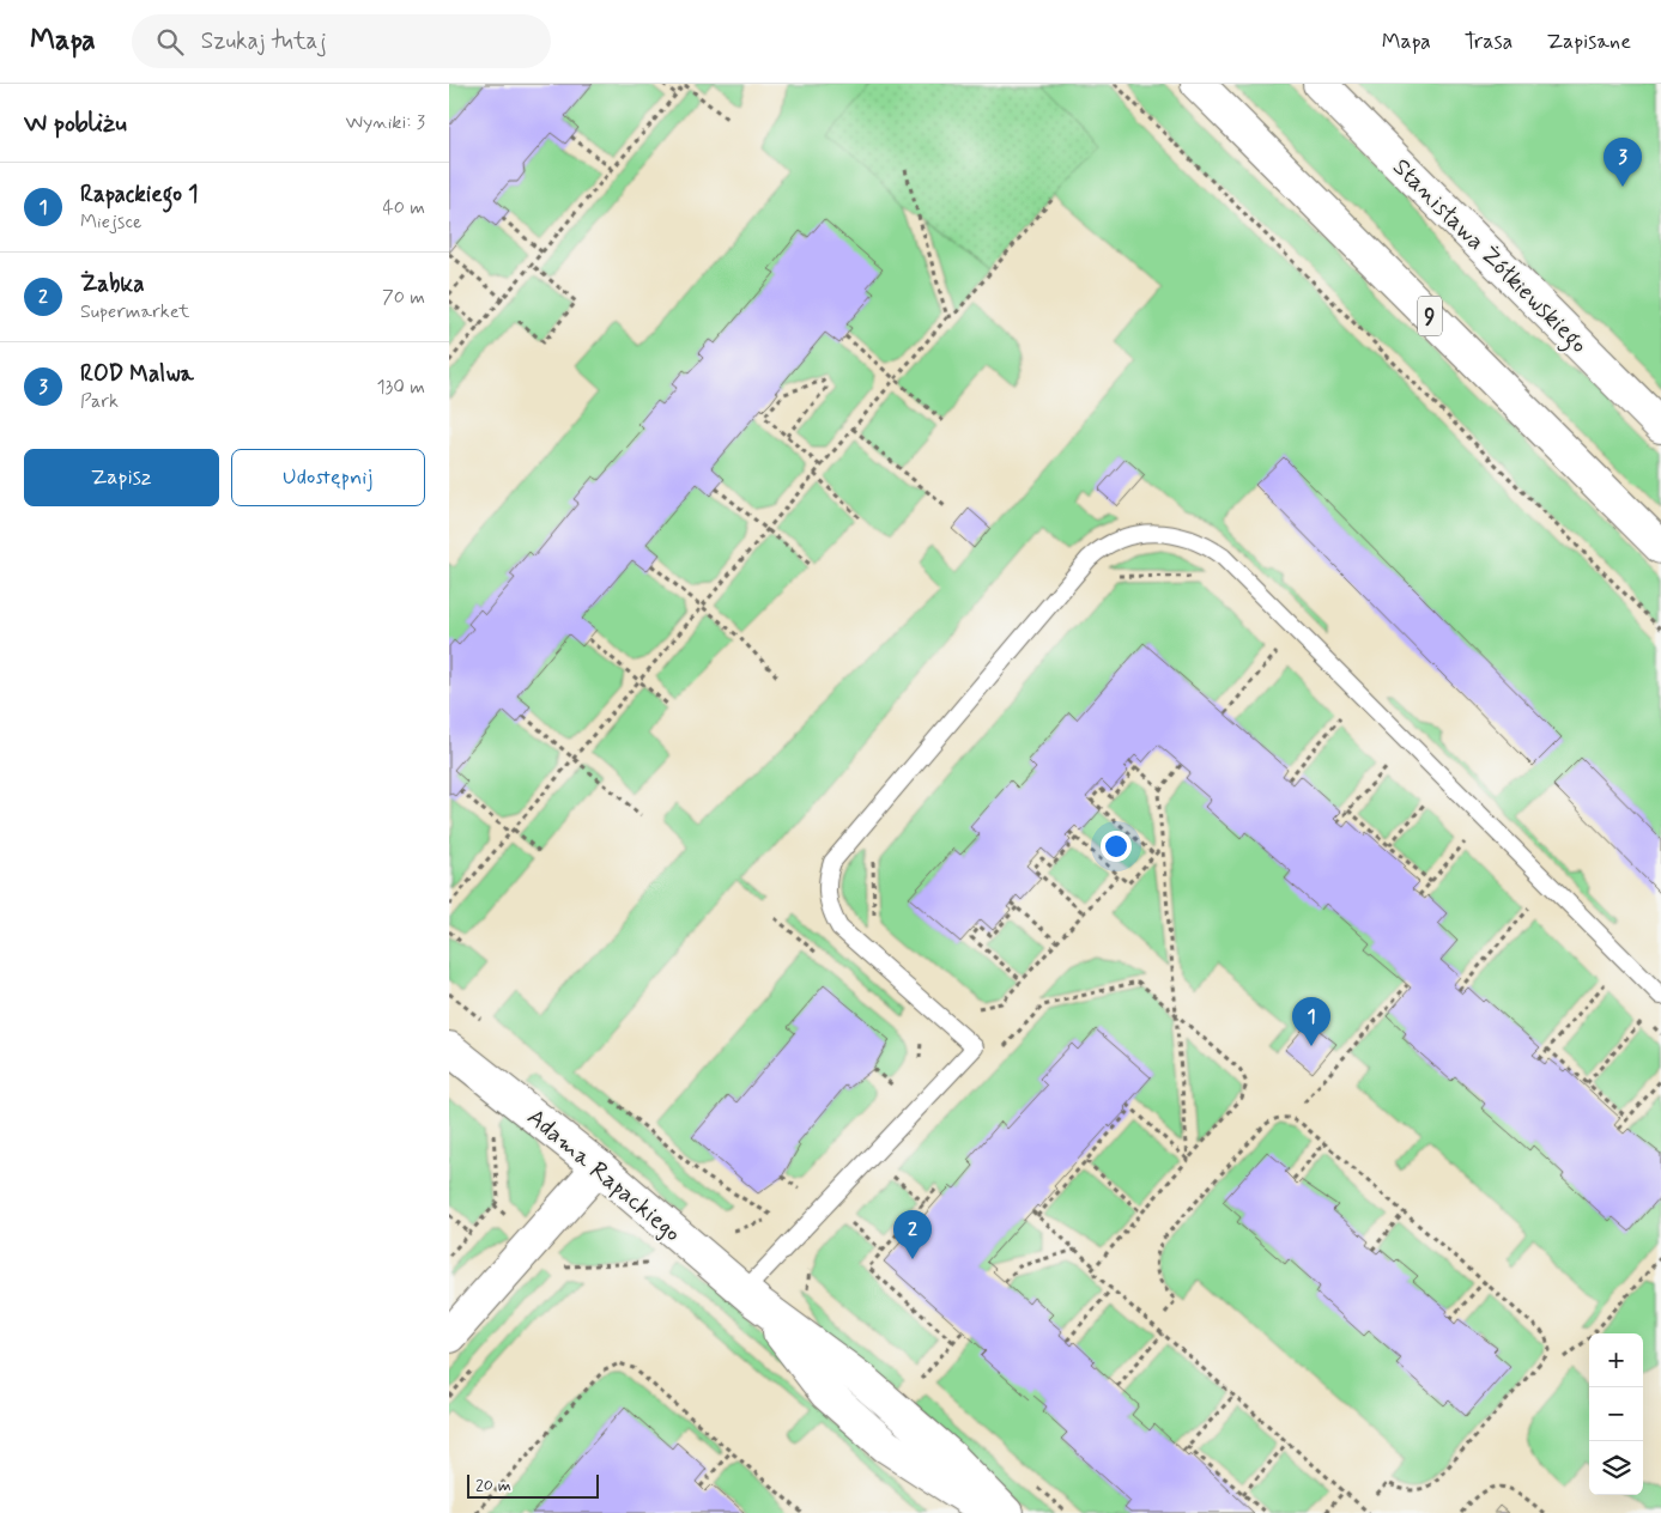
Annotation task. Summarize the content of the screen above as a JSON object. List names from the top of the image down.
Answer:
{
  "streets": {
    "street": ["Stanisława Żółkiewskiego", "9", "Adama Rapackiego"]
  },
  "scale_bar": "20 m",
  "page": {
    "header": "Mapa",
    "search": "Szukaj tutaj",
    "nav": ["Mapa", "Trasa", "Zapisane"],
    "heading": ["W pobliżu", "Wyniki: 3"],
    "pins": ["3", "1", "2"],
    "list": [
      {
        "mark": "1",
        "name": "Rapackiego 1",
        "note": "Miejsce",
        "value": "40 m"
      },
      {
        "mark": "2",
        "name": "Żabka",
        "note": "Supermarket",
        "value": "70 m"
      },
      {
        "mark": "3",
        "name": "ROD Malwa",
        "note": "Park",
        "value": "130 m"
      }
    ],
    "buttons": ["Zapisz", "Udostępnij"],
    "map_buttons": ["+", "−"],
    "scale": "20 m"
  }
}
